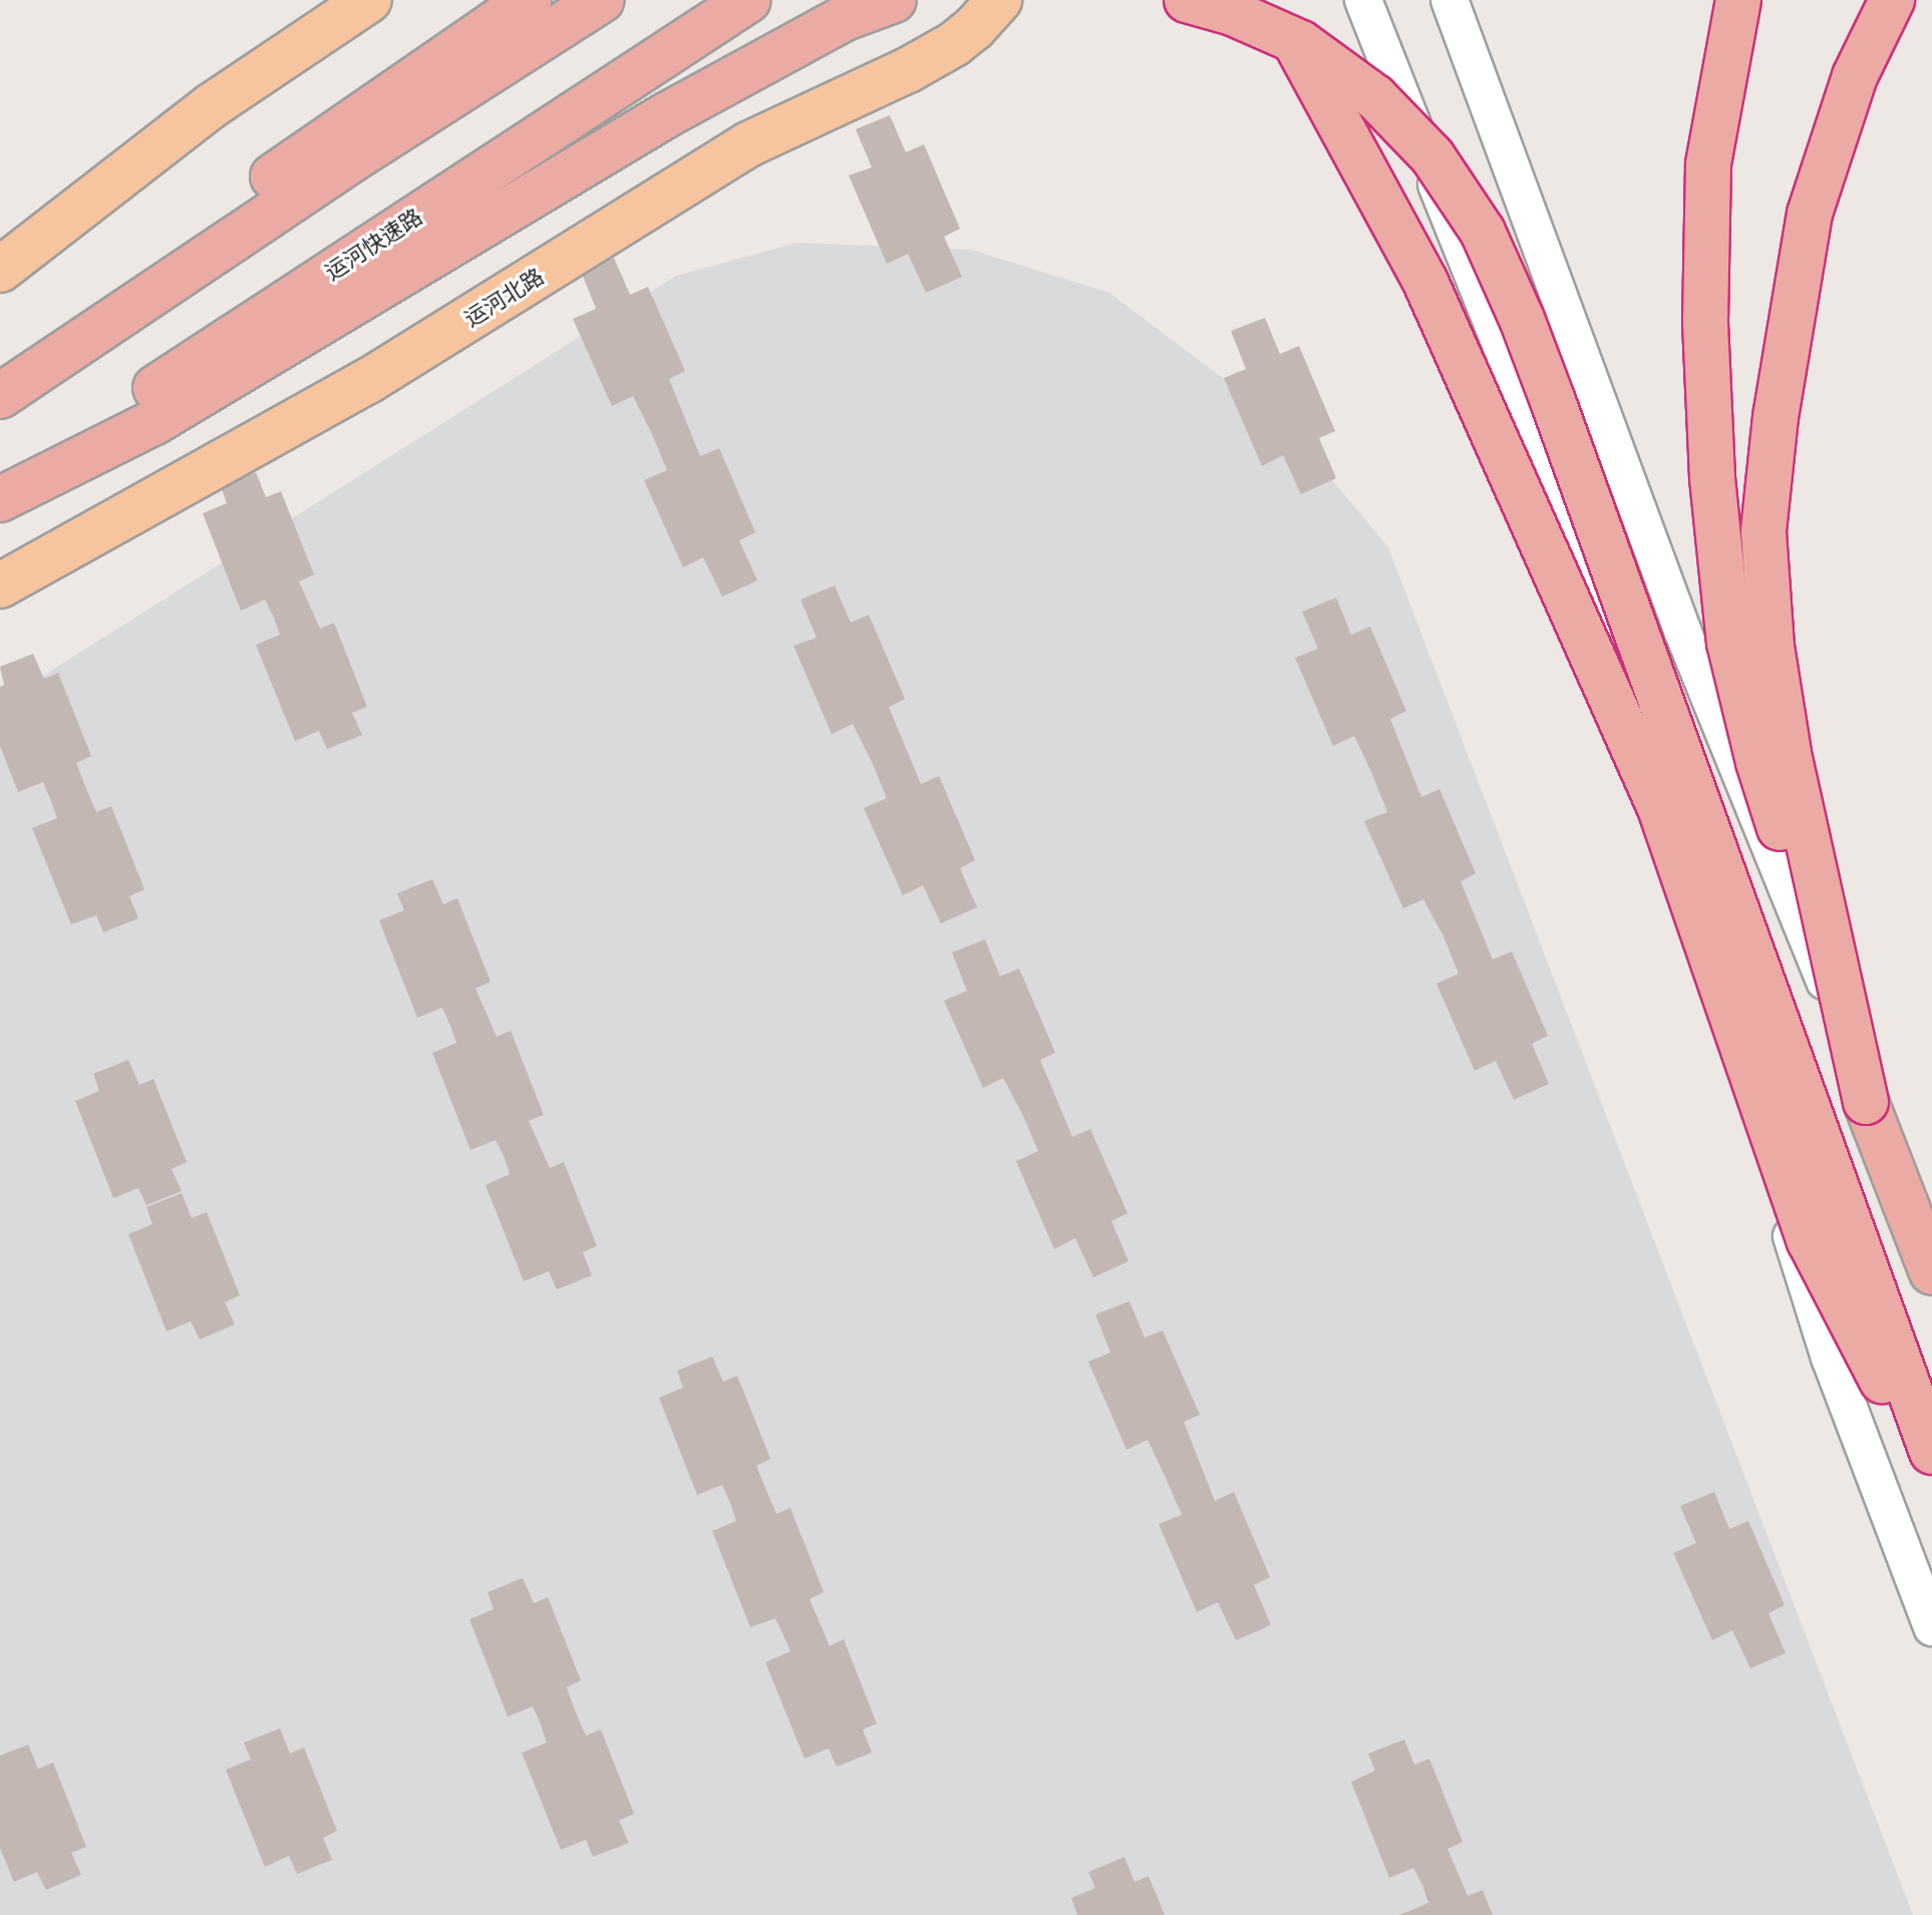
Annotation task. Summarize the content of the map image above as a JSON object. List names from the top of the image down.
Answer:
{
  "streets": {
    "highway": ["运河快速路"],
    "main road": ["运河北路"]
  }
}
